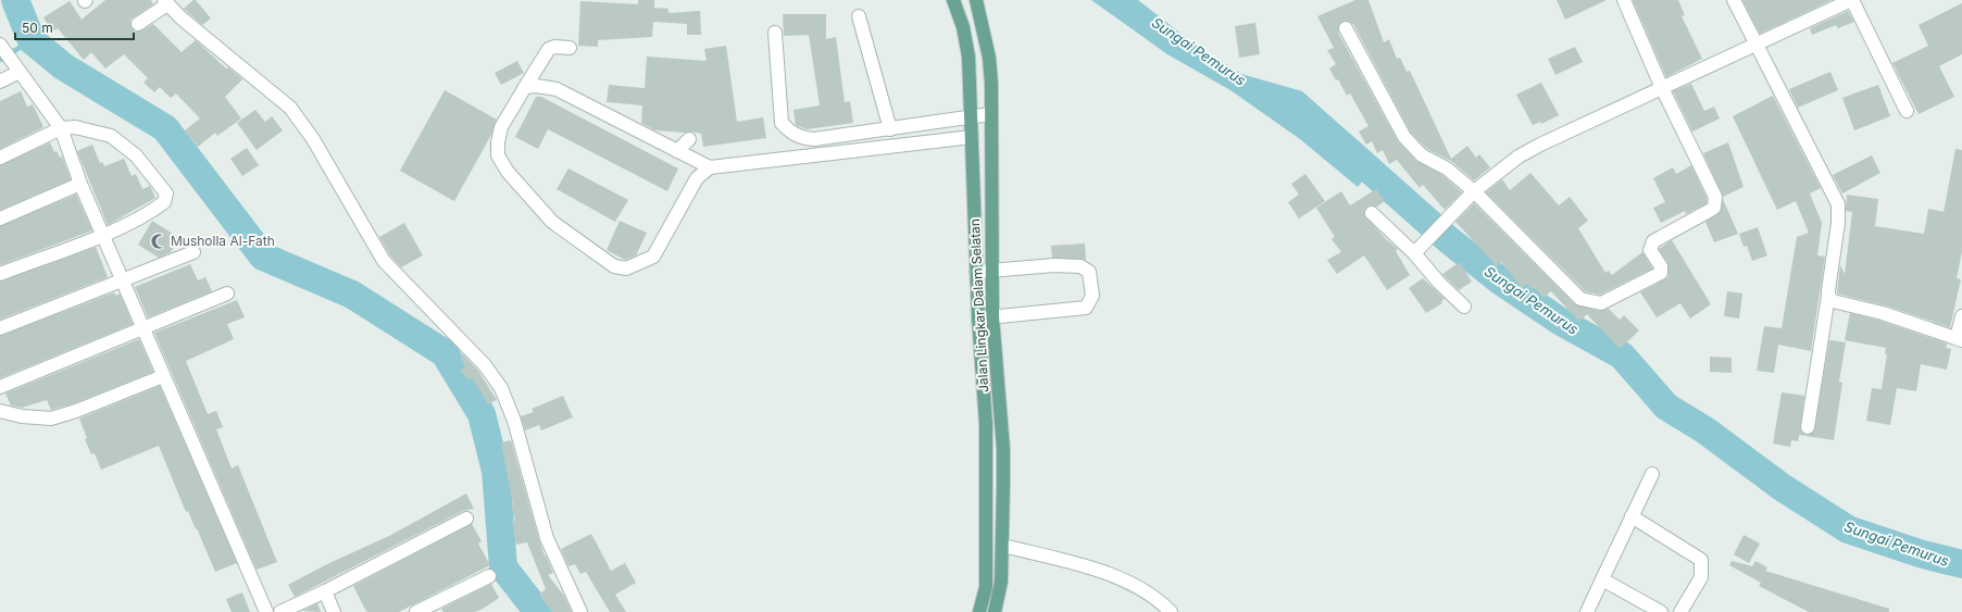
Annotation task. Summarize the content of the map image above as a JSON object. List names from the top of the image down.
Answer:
{
  "streets": {
    "main road": ["Jalan Lingkar Dalam Selatan"]
  },
  "water": ["Sungai Pemurus"],
  "places": {
    "mosque": ["Musholla Al-Fath"]
  },
  "scale_bar": "50 m"
}
